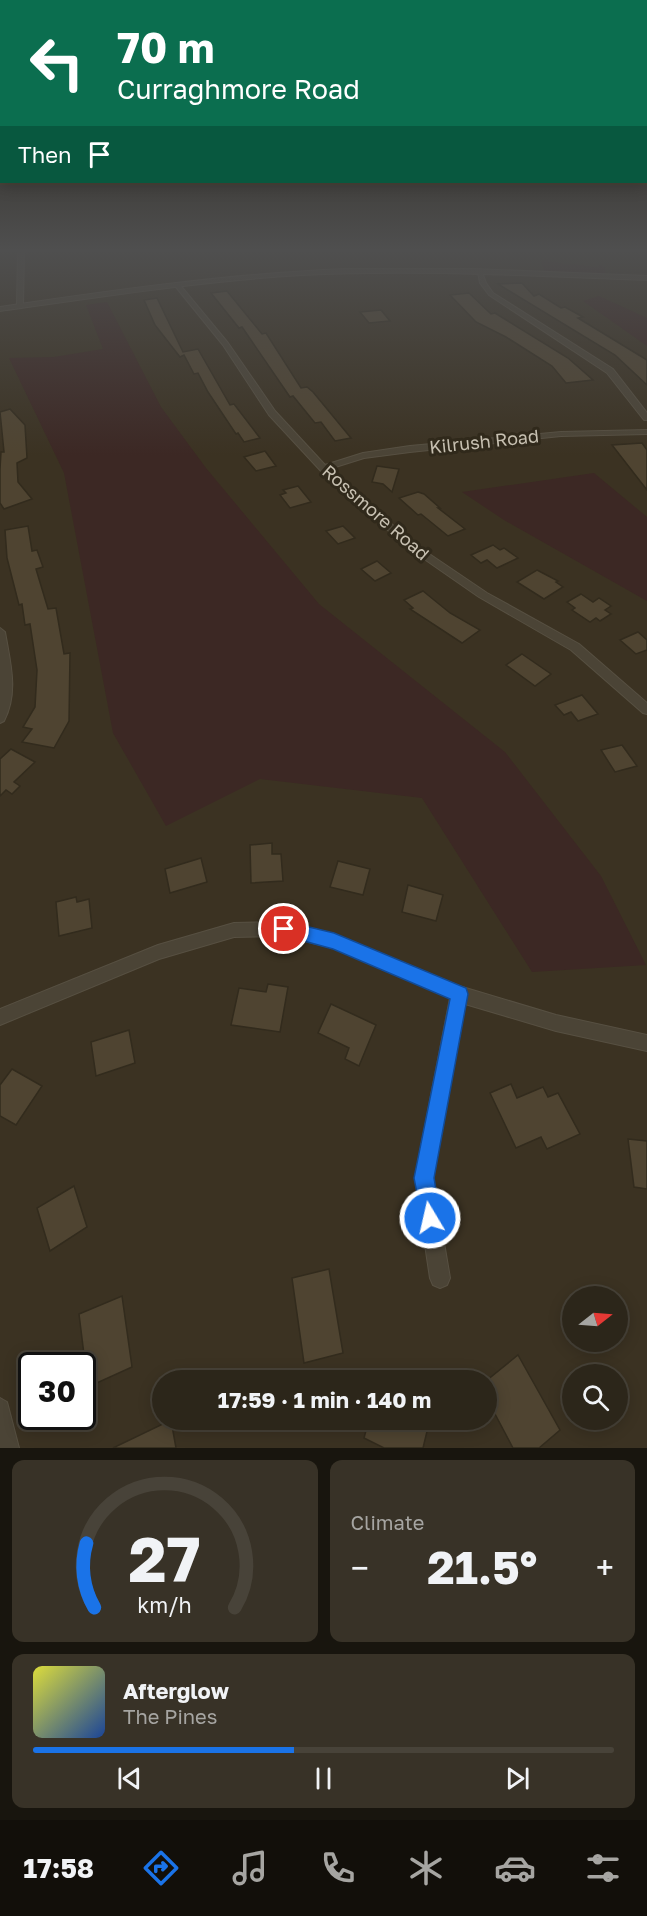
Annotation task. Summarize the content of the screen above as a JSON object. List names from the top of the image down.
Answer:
{
  "streets": {
    "street": ["Kilrush Road", "Rossmore Road"]
  },
  "crossings": [
    ["Kilrush Road", "Rossmore Road"]
  ],
  "north": "right",
  "page": {
    "turn": ["70 m", "Curraghmore Road"],
    "then": "Then",
    "limit": "30",
    "trip": "17:59 · 1 min · 140 m",
    "tile": "Climate",
    "heat": ["−", "21.5°", "+"],
    "song": ["Afterglow", "The Pines"],
    "tabs": "17:58",
    "gauge": ["27", "km/h"]
  }
}
